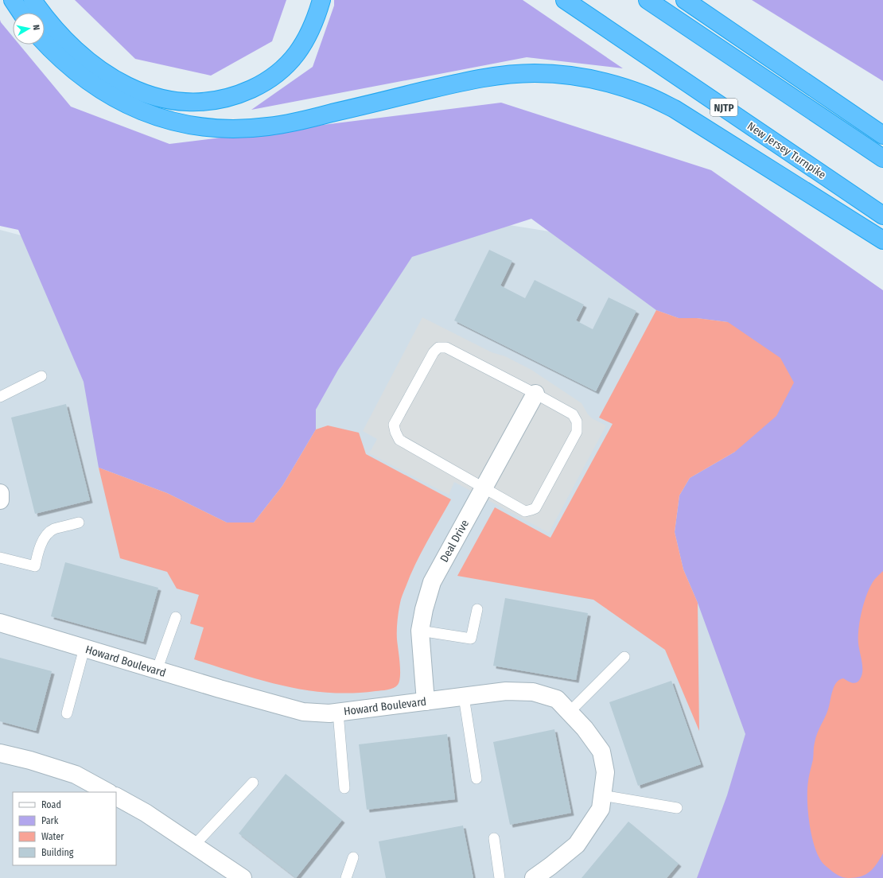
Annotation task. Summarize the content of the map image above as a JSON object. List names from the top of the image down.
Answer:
{
  "streets": {
    "highway": ["NJTP", "New Jersey Turnpike"],
    "street": ["Deal Drive", "Howard Boulevard"]
  },
  "crossings": [
    ["Deal Drive", "Howard Boulevard"]
  ],
  "legend": [
    "Road",
    "Park",
    "Water",
    "Building"
  ],
  "north": "right"
}
